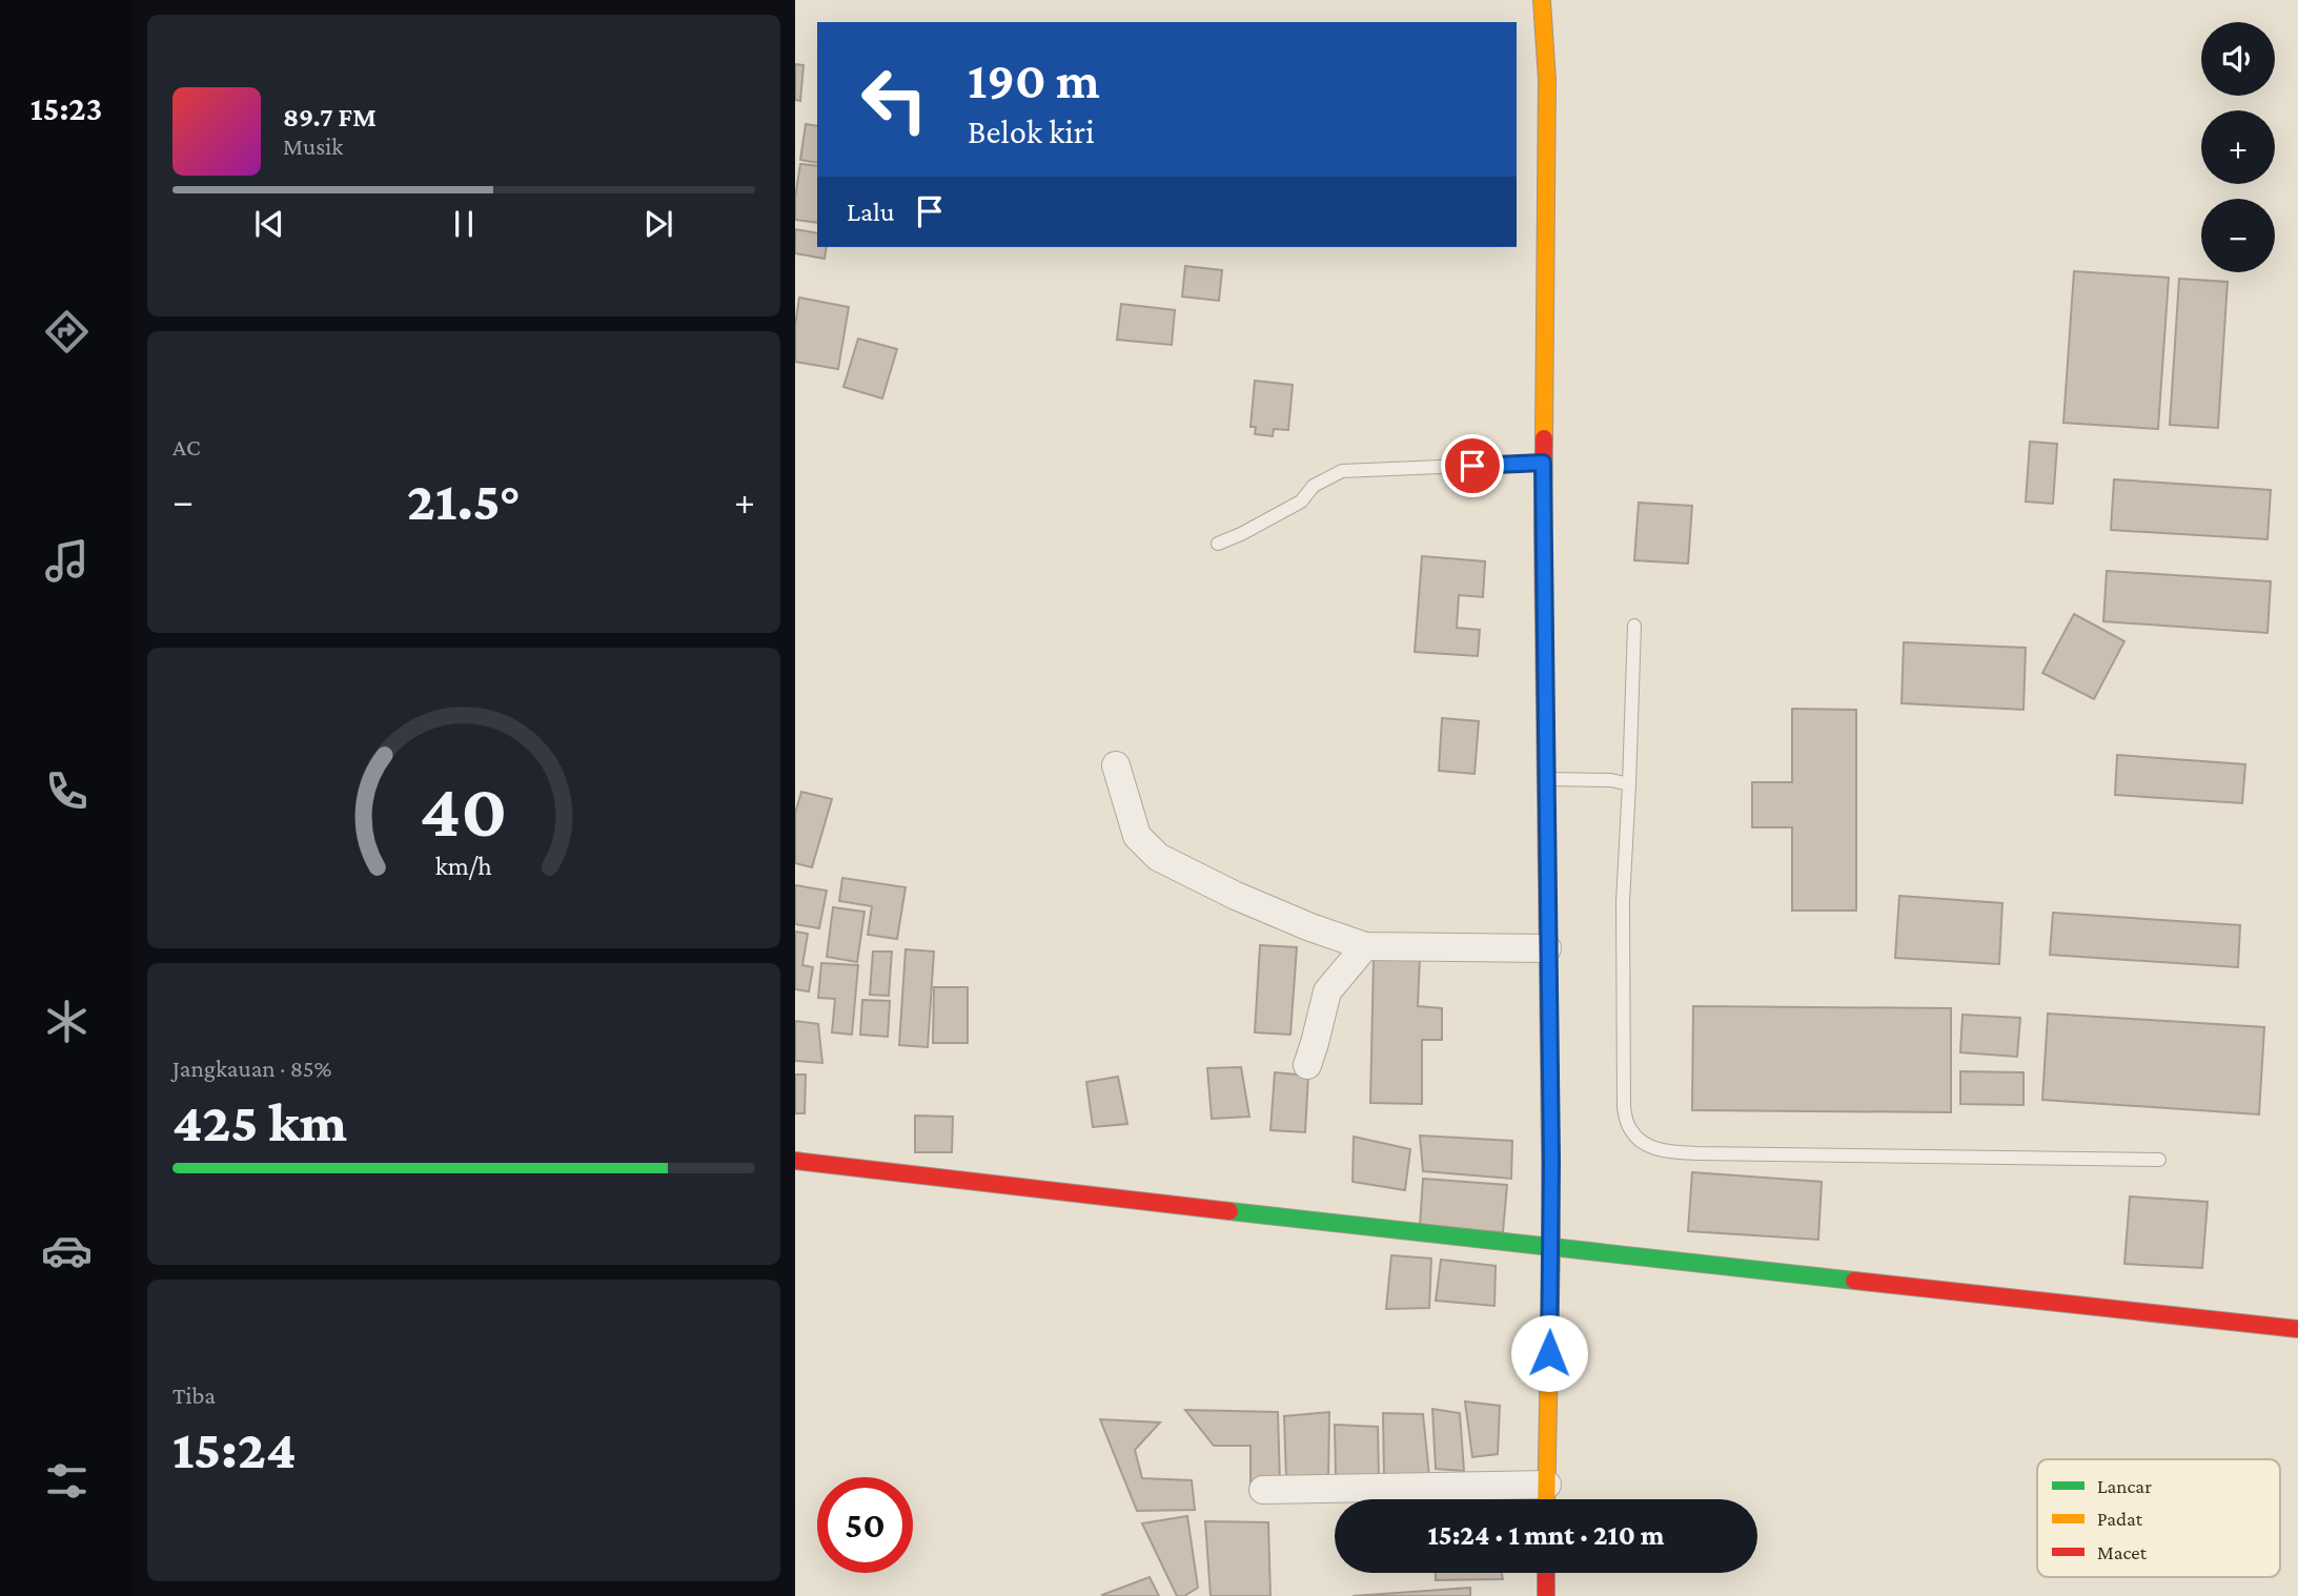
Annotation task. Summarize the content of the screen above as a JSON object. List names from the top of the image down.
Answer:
{
  "legend": ["Lancar", "Padat", "Macet"],
  "page": {
    "tabs": "15:23",
    "map_buttons": ["+", "−"],
    "turn": ["190 m", "Belok kiri"],
    "song": ["89.7 FM", "Musik"],
    "then": "Lalu",
    "tile": [
      "AC",
      ["Jangkauan · 85%", "425 km"],
      ["Tiba", "15:24"]
    ],
    "heat": ["−", "21.5°", "+"],
    "limit": "50",
    "trip": "15:24 · 1 mnt · 210 m",
    "gauge": ["40", "km/h"]
  }
}
